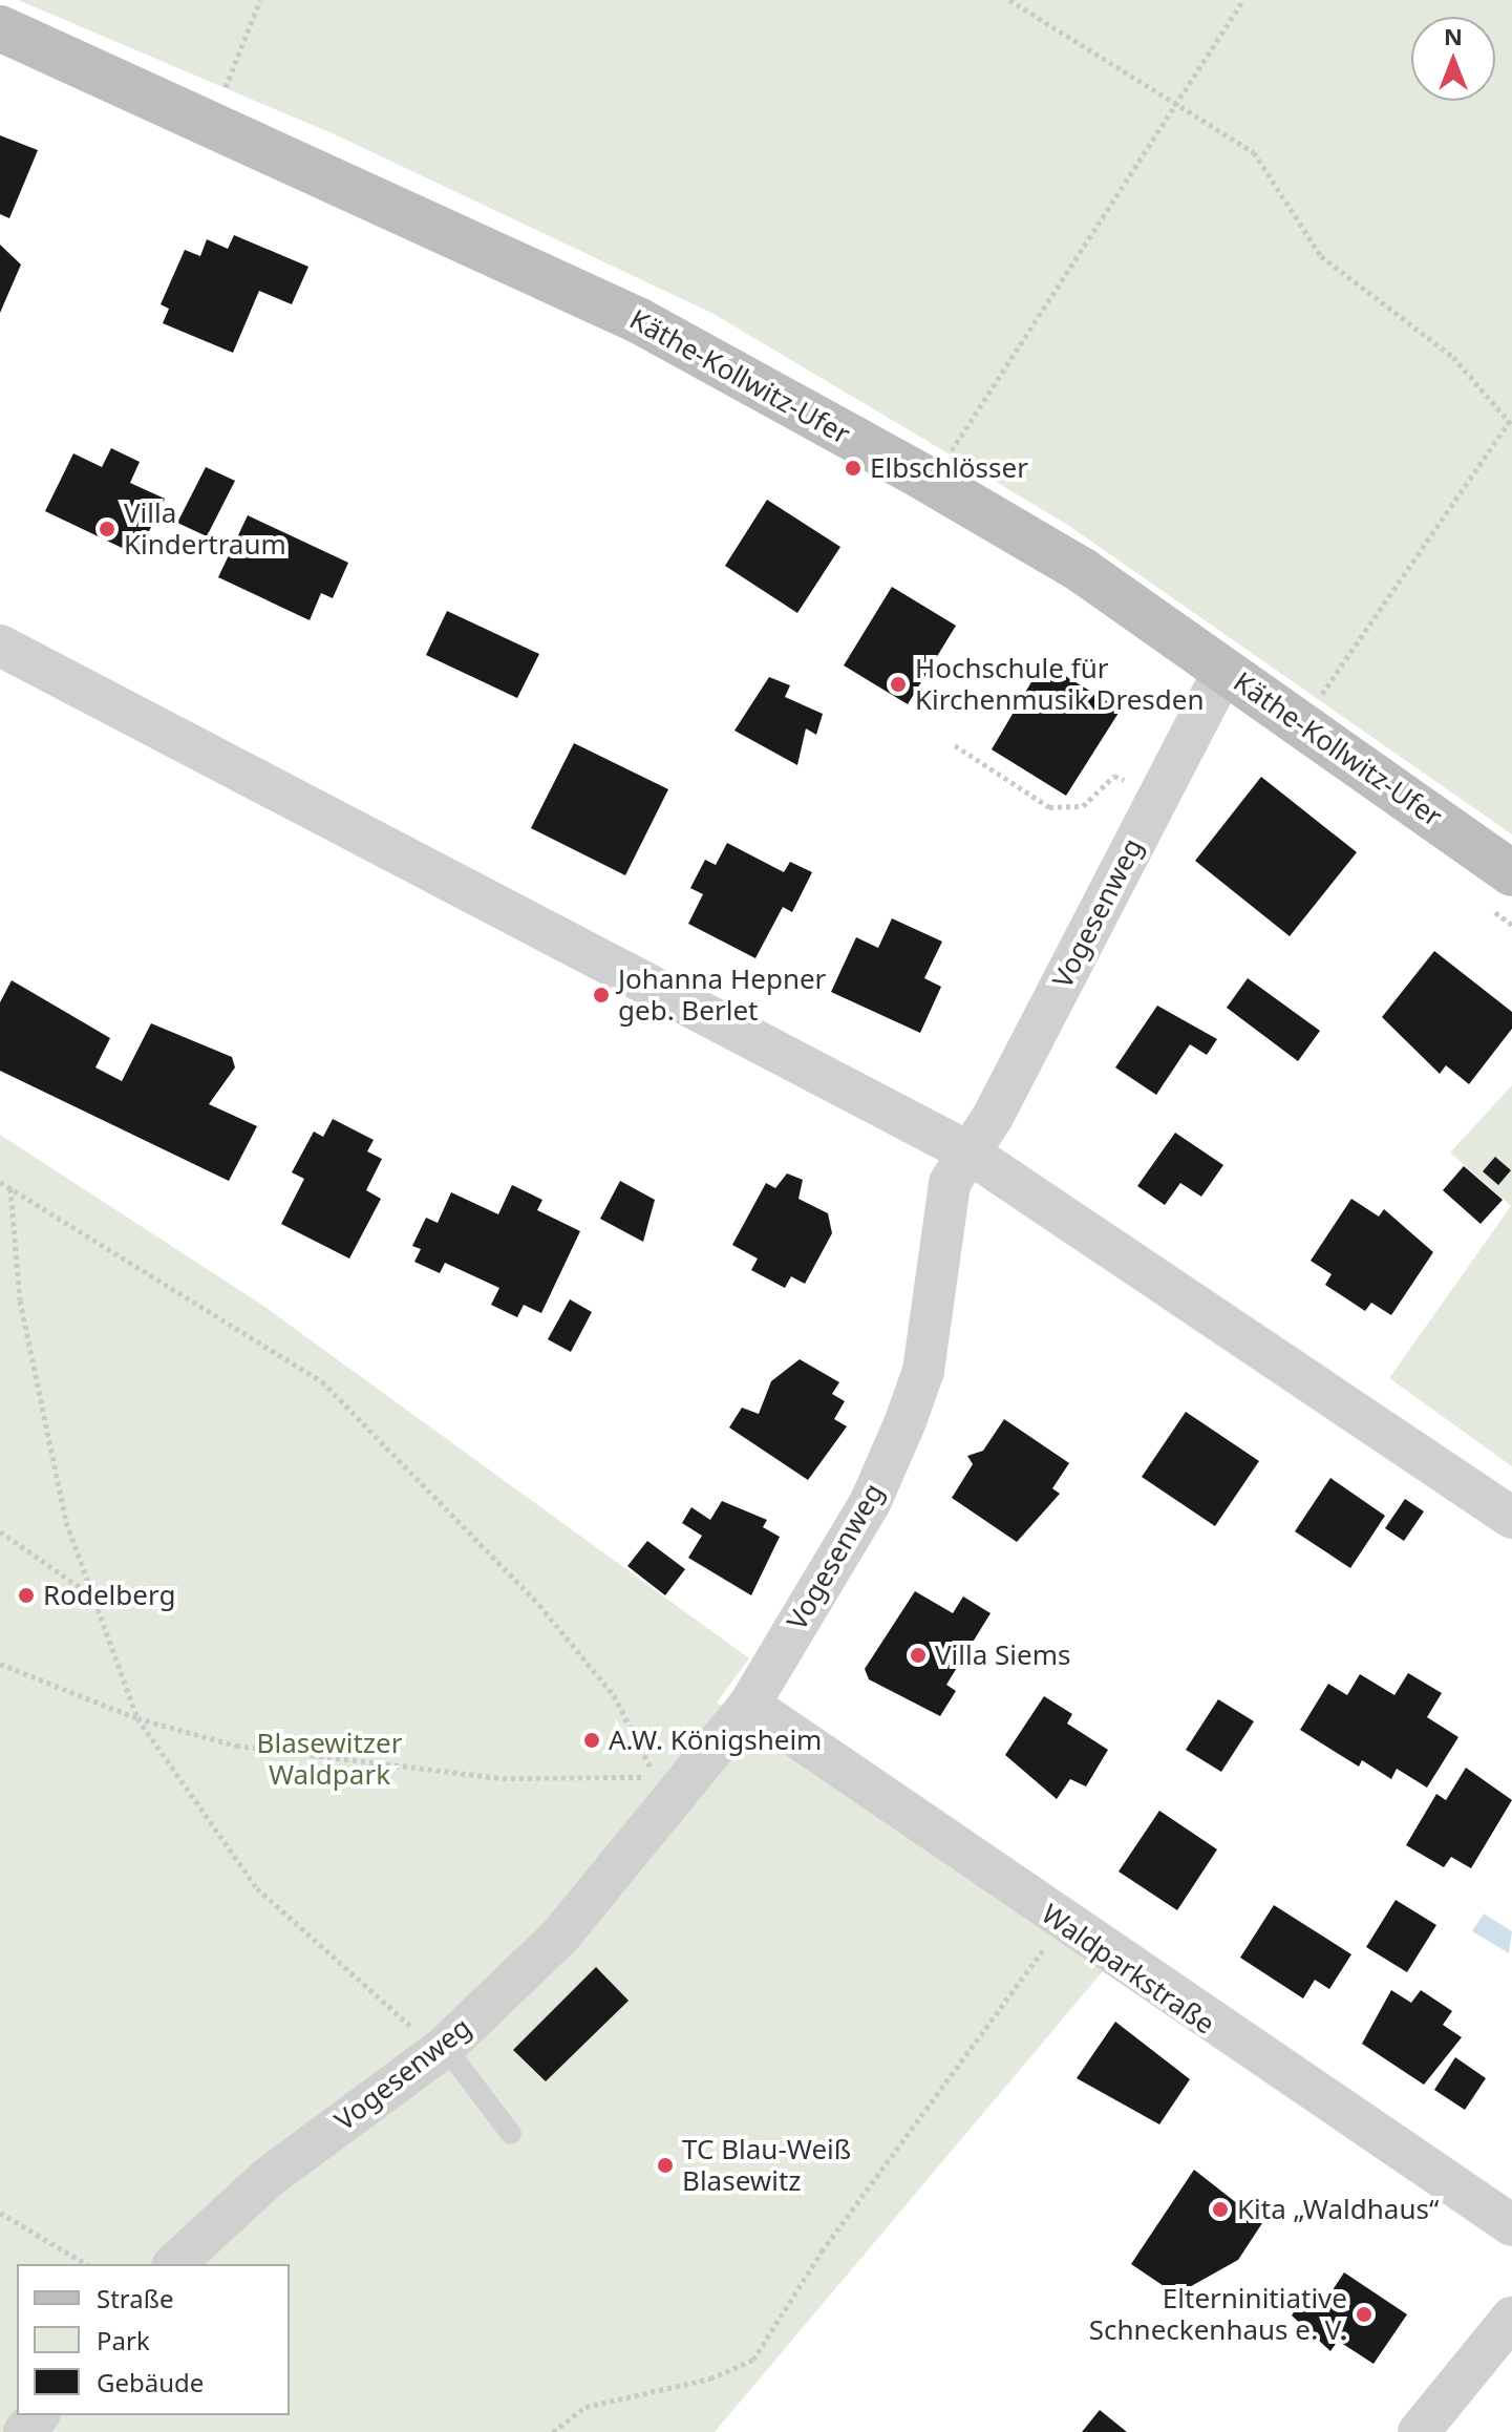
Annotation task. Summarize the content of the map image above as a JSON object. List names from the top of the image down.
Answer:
{
  "streets": {
    "main road": ["Käthe-Kollwitz-Ufer"],
    "street": ["Vogesenweg", "Waldparkstraße"]
  },
  "crossings": [
    ["Käthe-Kollwitz-Ufer", "Vogesenweg"],
    ["Vogesenweg", "Waldparkstraße"]
  ],
  "parks": ["Blasewitzer Waldpark"],
  "places": [
    "Elbschlösser",
    "Villa Kindertraum",
    "Hochschule für Kirchenmusik Dresden",
    "Johanna Hepner geb. Berlet",
    "Rodelberg",
    "Villa Siems",
    "A.W. Königsheim",
    "TC Blau-Weiß Blasewitz",
    "Kita „Waldhaus“",
    "Elterninitiative Schneckenhaus e. V."
  ],
  "legend": ["Straße", "Park", "Gebäude"],
  "north": "top"
}
